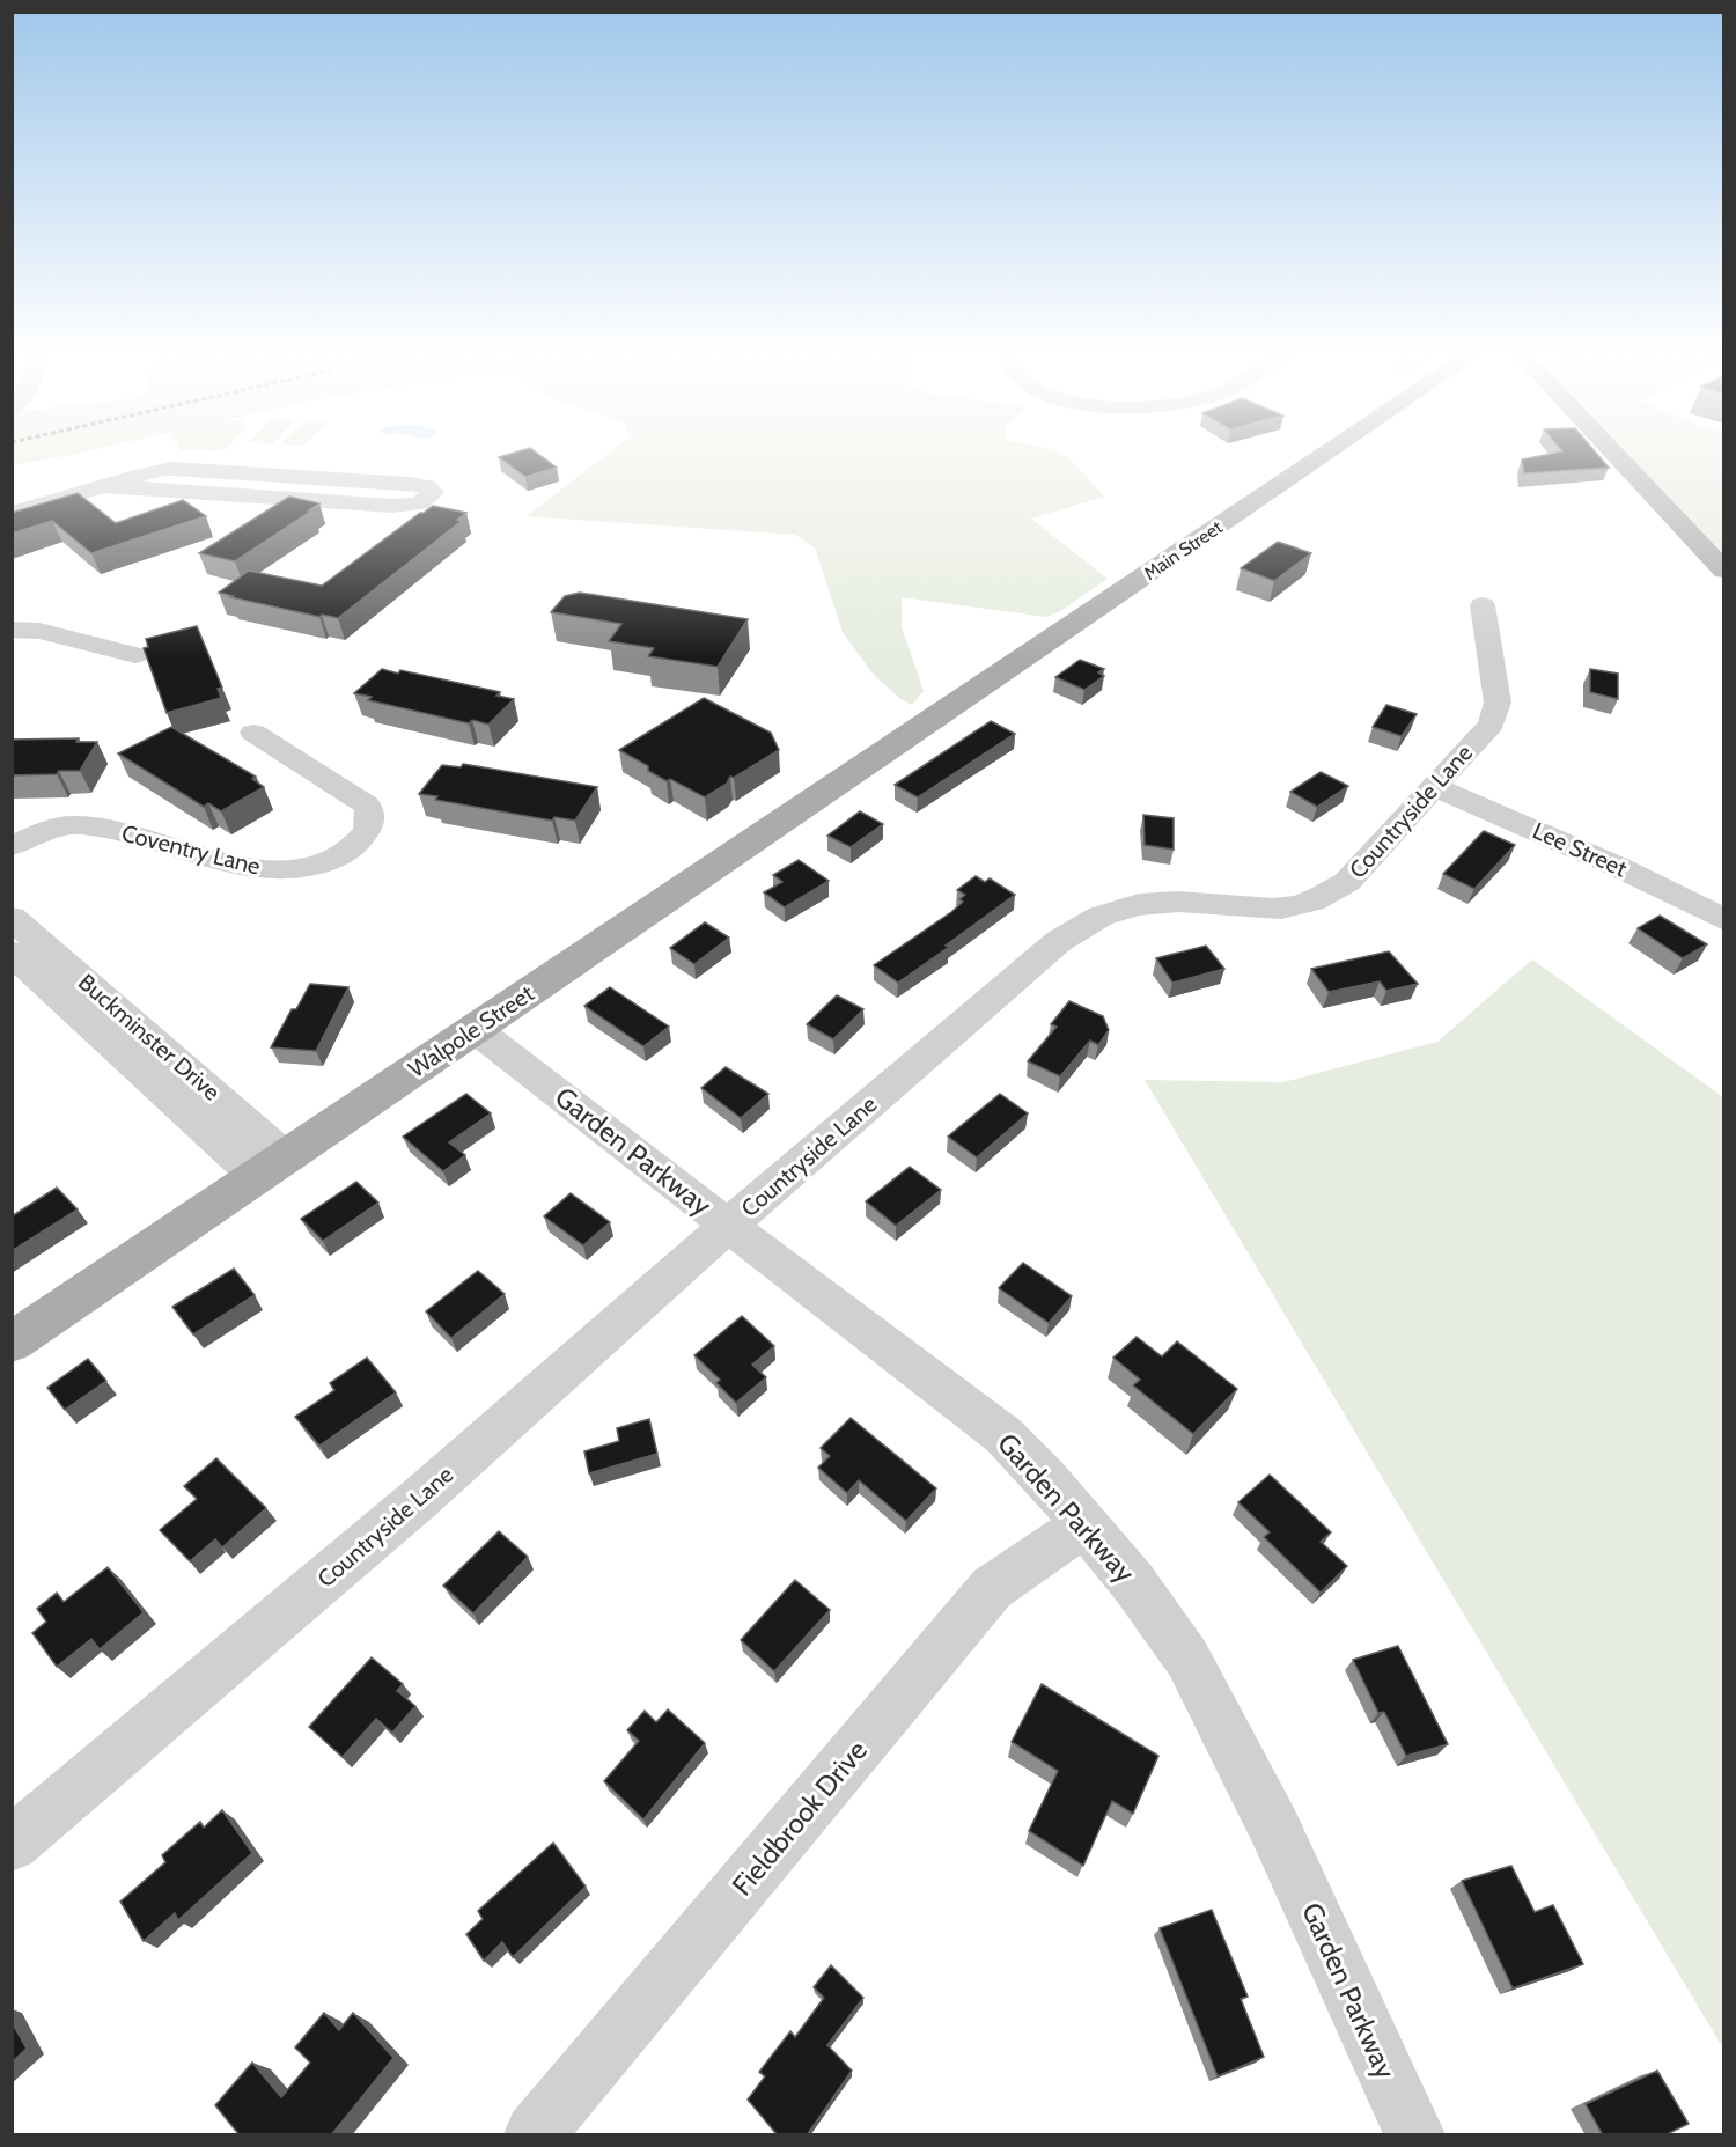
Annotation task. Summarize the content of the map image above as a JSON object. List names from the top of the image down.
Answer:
{
  "streets": {
    "main road": ["Main Street", "Walpole Street"],
    "street": [
      "Countryside Lane",
      "Coventry Lane",
      "Lee Street",
      "Buckminster Drive",
      "Garden Parkway",
      "Fieldbrook Drive"
    ]
  },
  "crossings": [
    ["Main Street", "Walpole Street"],
    ["Countryside Lane", "Lee Street"],
    ["Countryside Lane", "Garden Parkway"],
    ["Walpole Street", "Buckminster Drive"],
    ["Walpole Street", "Garden Parkway"],
    ["Garden Parkway", "Fieldbrook Drive"]
  ]
}
